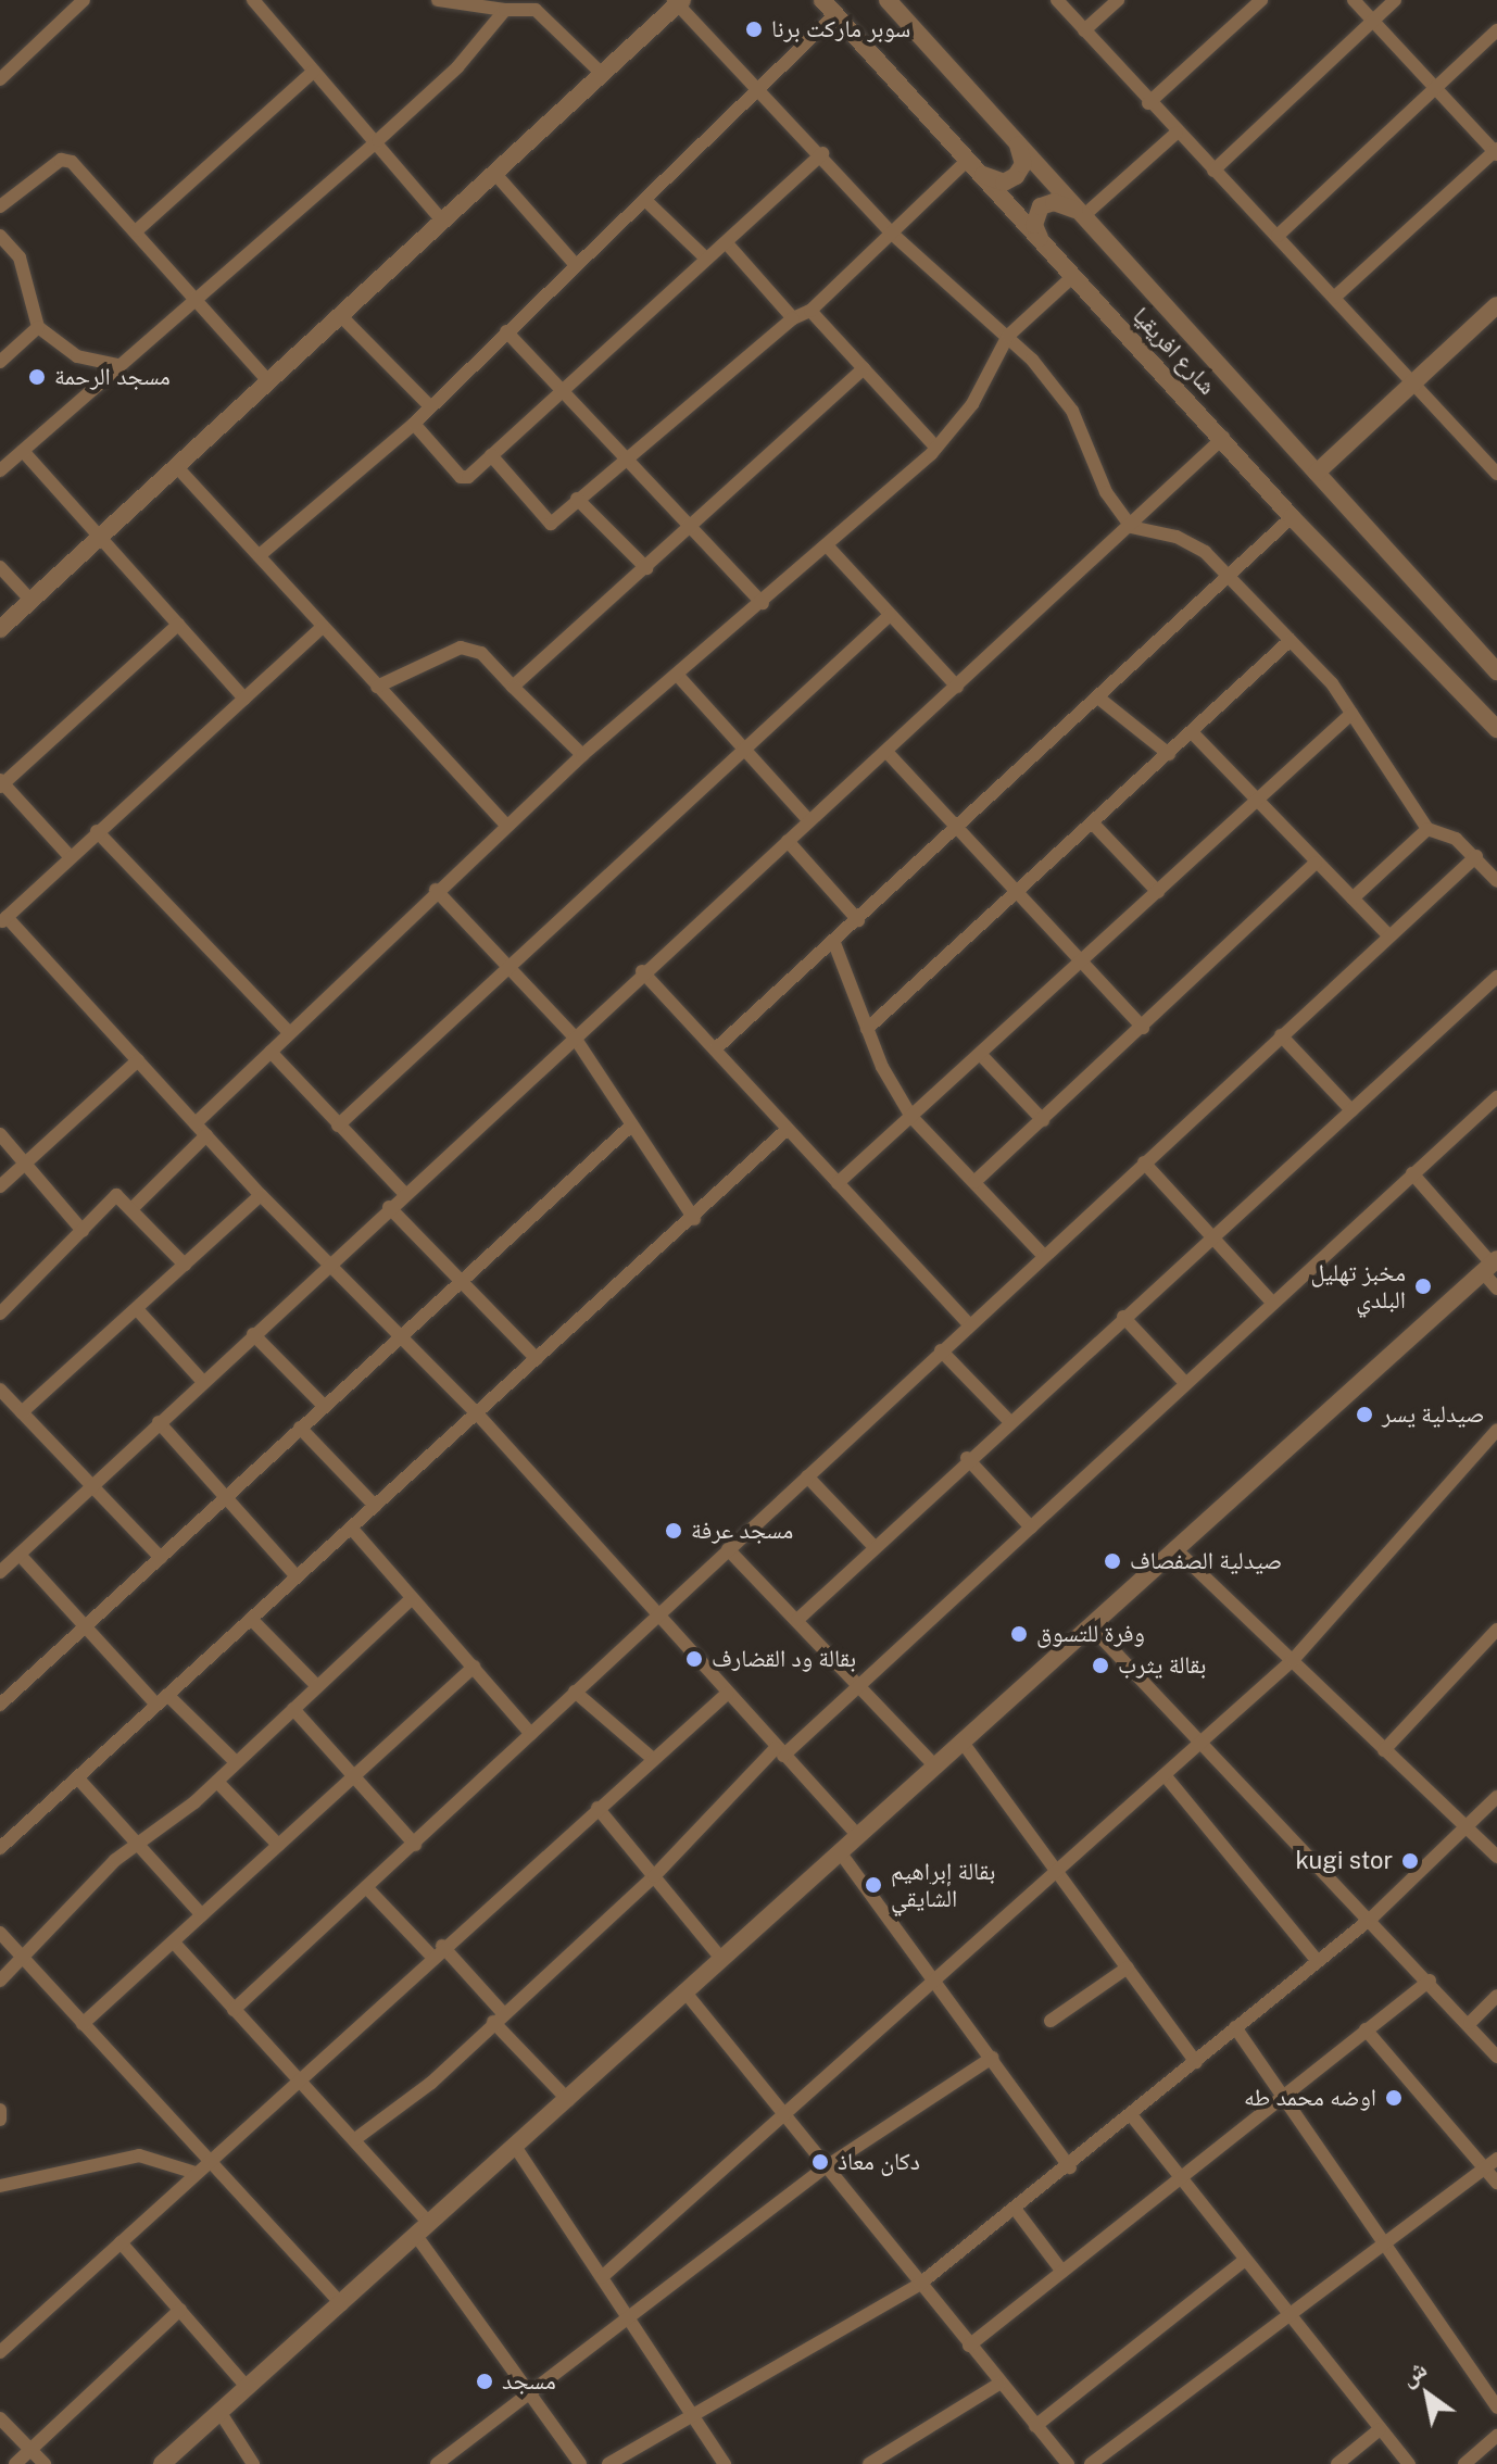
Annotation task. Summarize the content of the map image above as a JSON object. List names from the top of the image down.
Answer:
{
  "streets": {
    "street": ["شارع افريقيا"]
  },
  "places": [
    "سوبر ماركت برنا",
    "مسجد الرحمة",
    "مخبز تهليل البلدي",
    "صيدلية يسر",
    "مسجد عرفة",
    "صيدلية الصفصاف",
    "وفرة للتسوق",
    "بقالة ود القضارف",
    "بقالة يثرب",
    "kugi stor",
    "بقالة إبراهيم الشايقي",
    "اوضه محمد طه",
    "دكان معاذ",
    "مسجد"
  ],
  "north": "top left"
}
